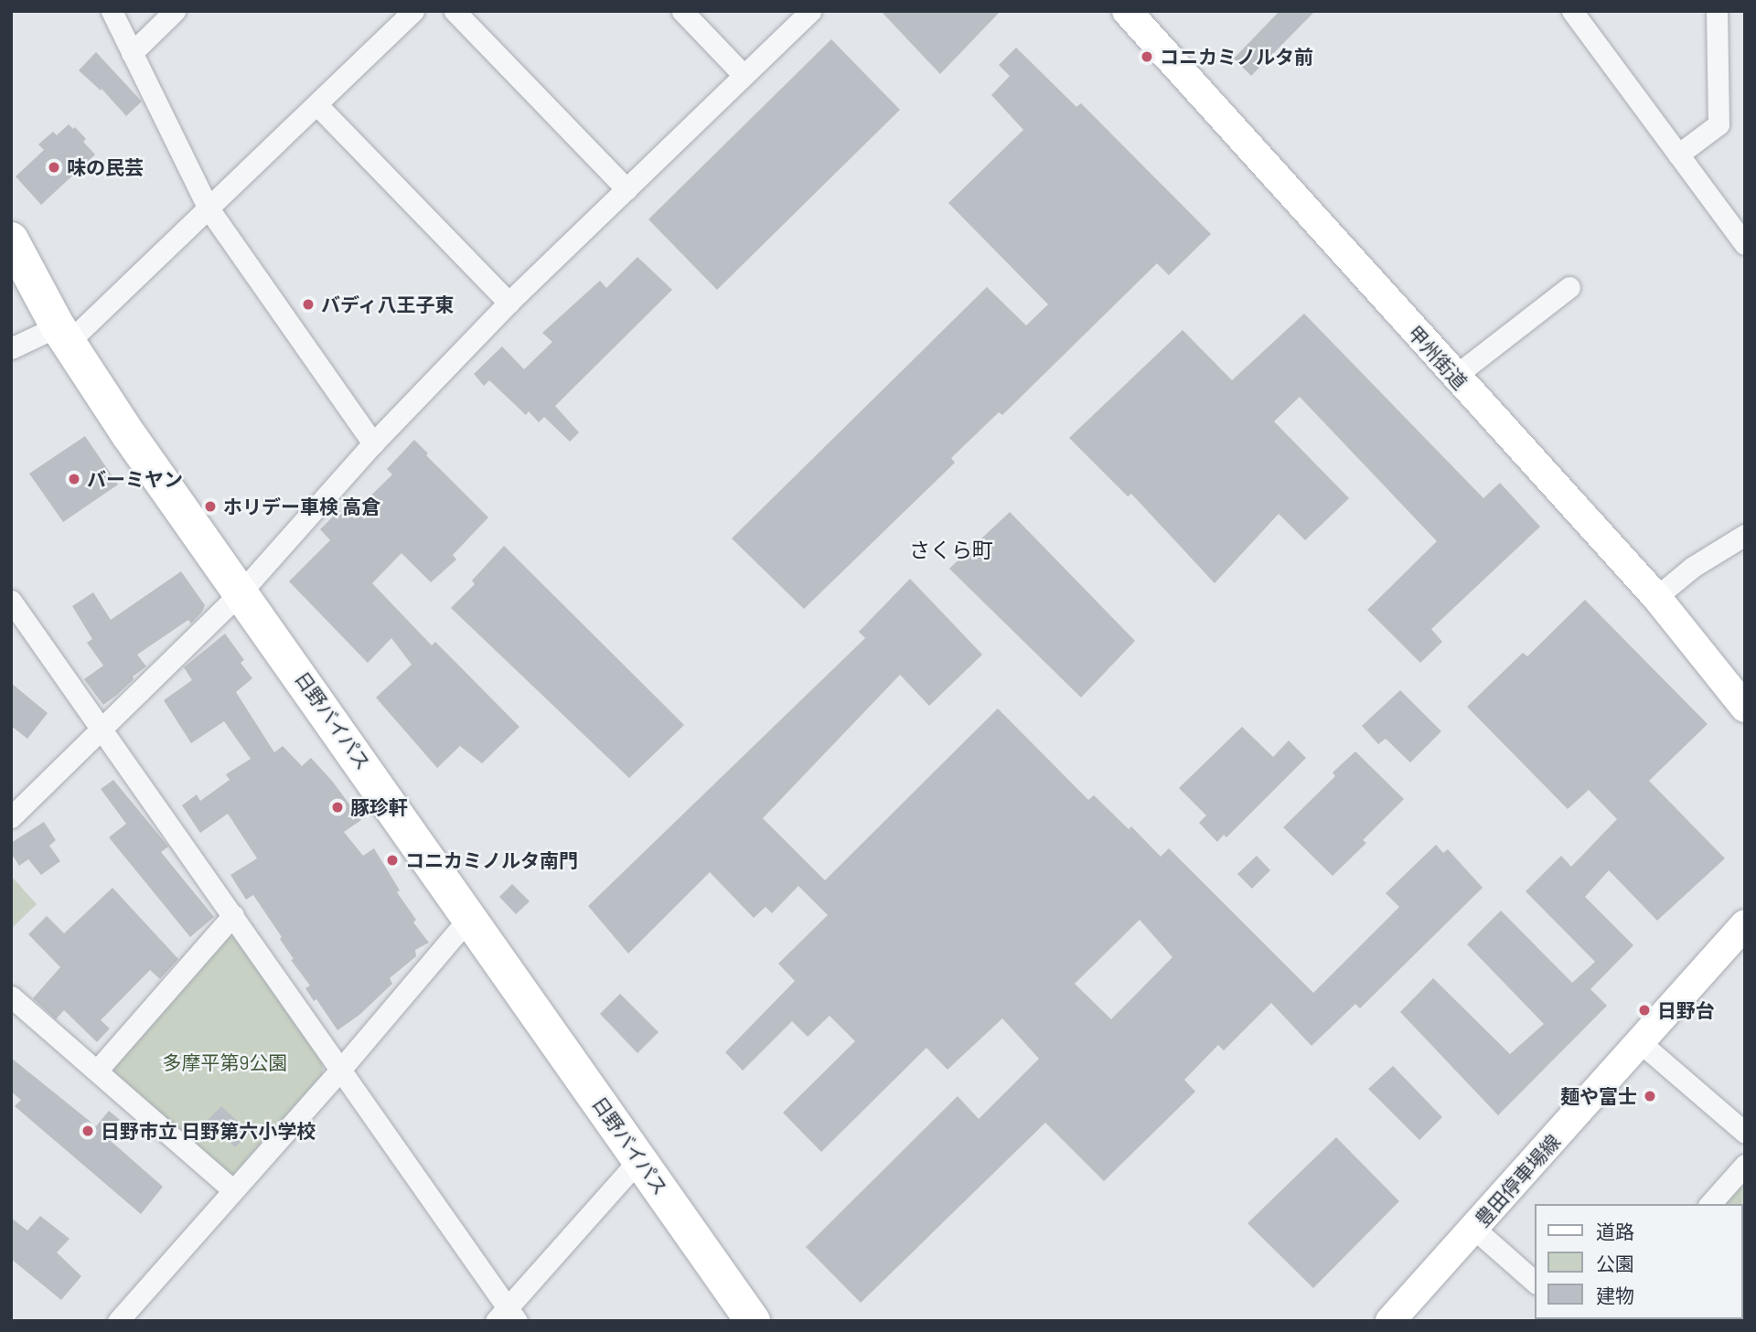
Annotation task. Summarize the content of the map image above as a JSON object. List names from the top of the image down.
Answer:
{
  "streets": {
    "highway": ["日野バイパス"],
    "main road": ["甲州街道", "豊田停車場線"]
  },
  "districts": ["さくら町"],
  "parks": ["多摩平第9公園"],
  "places": [
    "コニカミノルタ前",
    "味の民芸",
    "バディ八王子東",
    "バーミヤン",
    "ホリデー車検 高倉",
    "豚珍軒",
    "コニカミノルタ南門",
    "日野台",
    "麺や富士",
    "日野市立 日野第六小学校"
  ],
  "legend": ["道路", "公園", "建物"]
}
